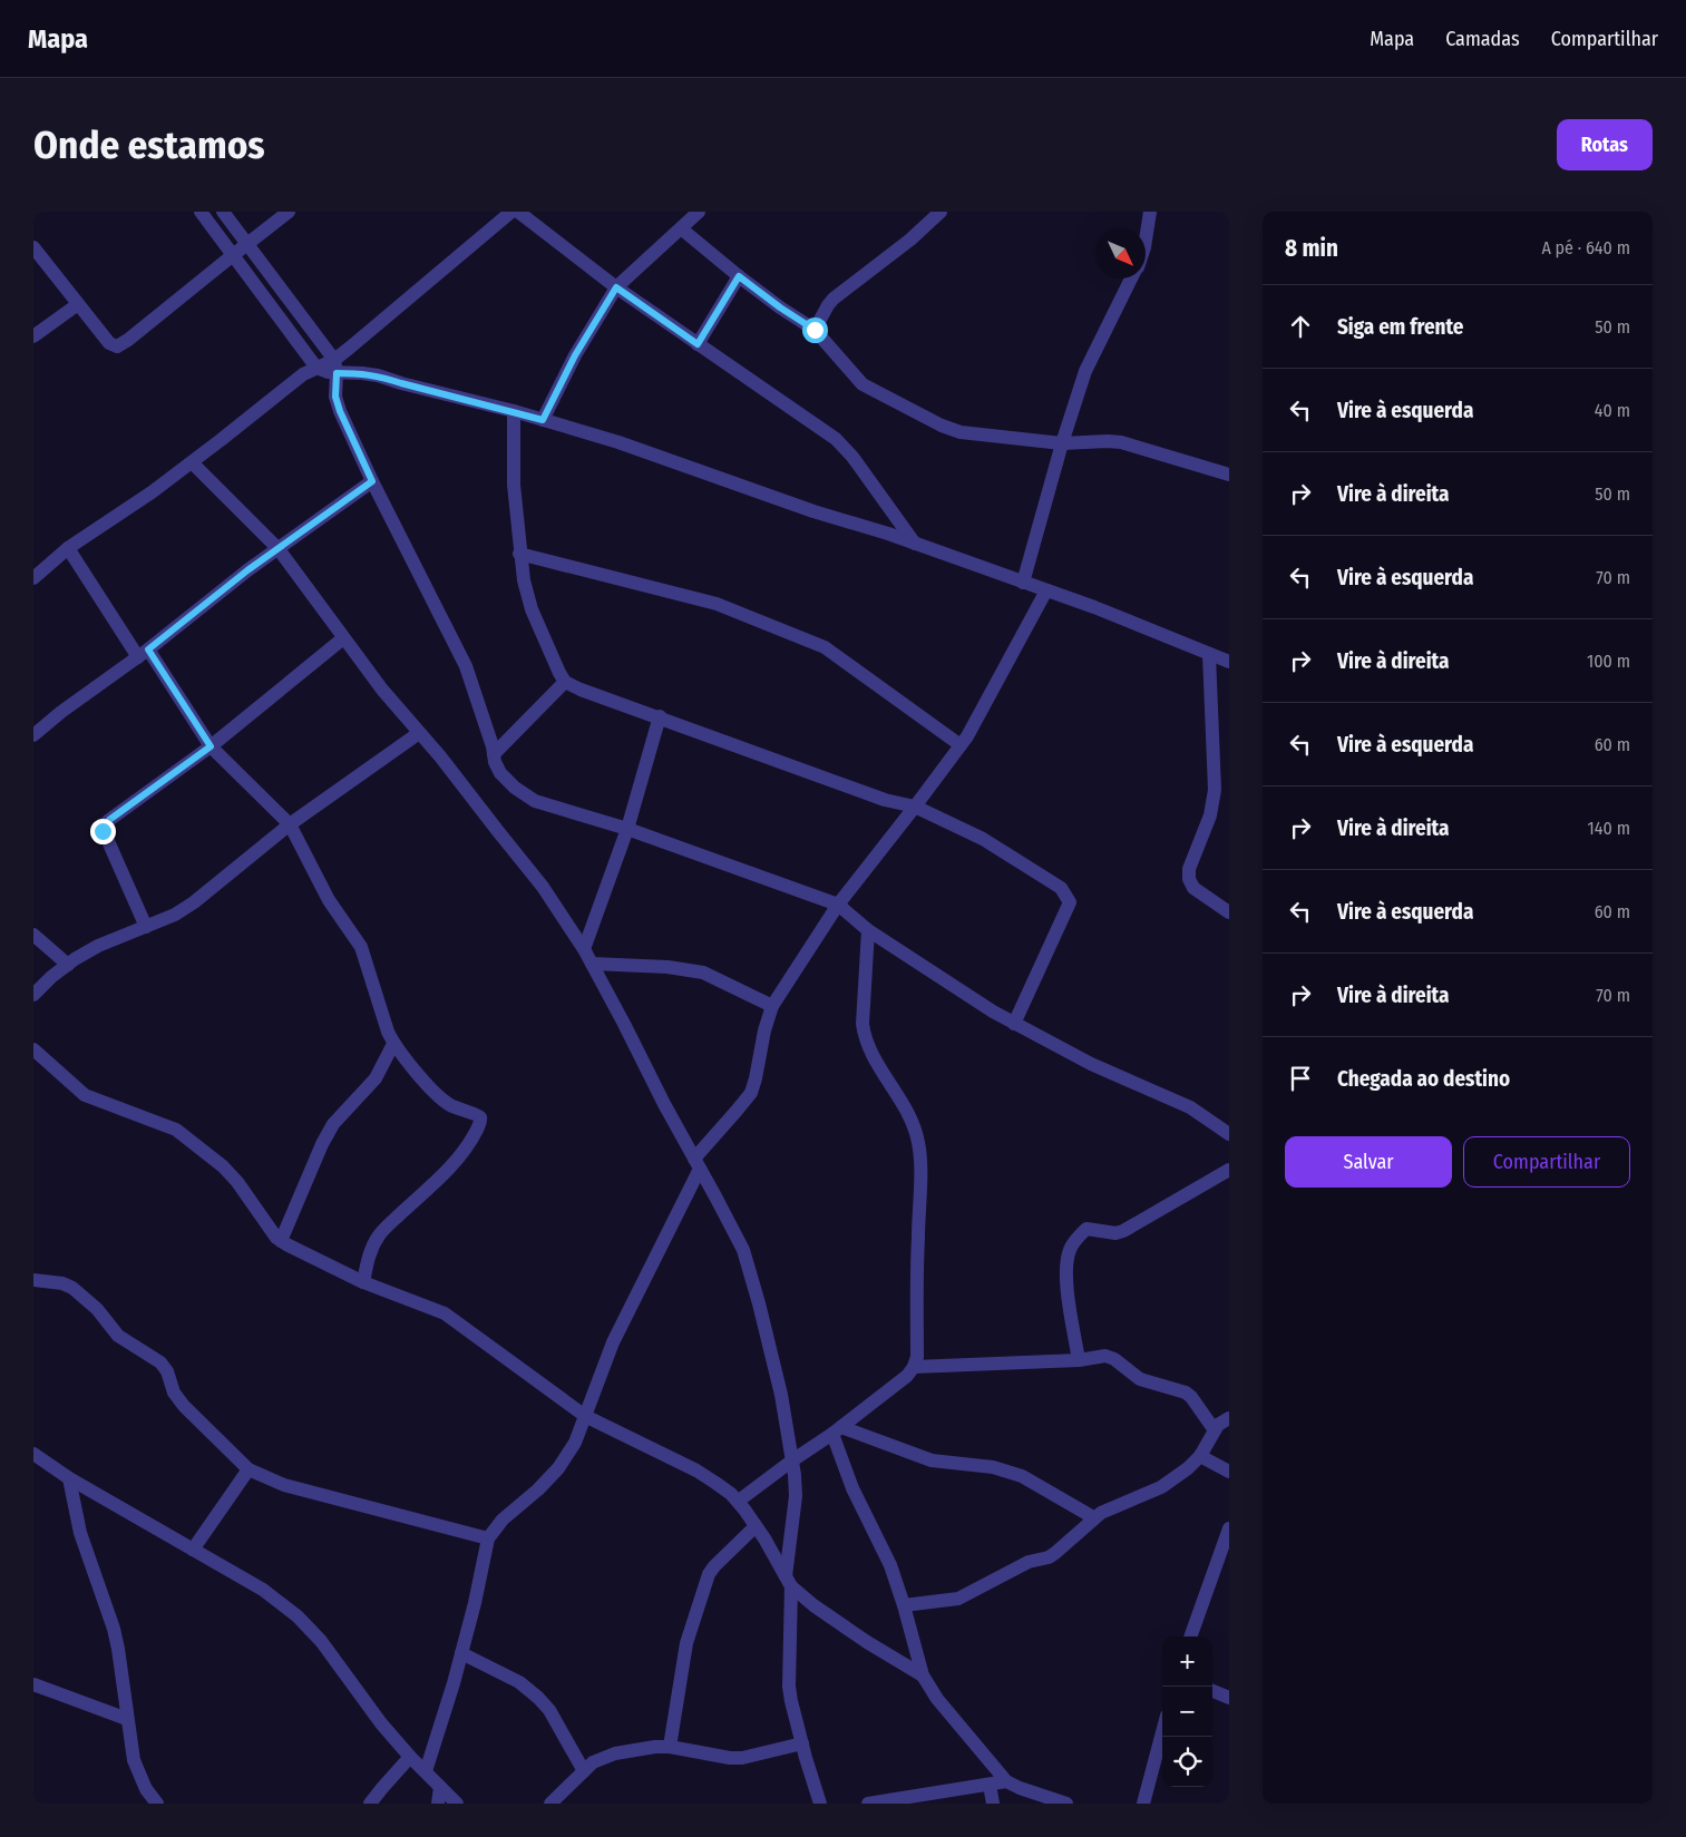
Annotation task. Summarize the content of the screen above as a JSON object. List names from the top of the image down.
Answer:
{
  "north": "bottom right",
  "page": {
    "header": "Mapa",
    "nav": ["Mapa", "Camadas", "Compartilhar"],
    "buttons": [
      "Rotas",
      ["Salvar", "Compartilhar"]
    ],
    "title": "Onde estamos",
    "heading": ["8 min", "A pé · 640 m"],
    "list": [
      ["Siga em frente", "50 m"],
      ["Vire à esquerda", "40 m"],
      ["Vire à direita", "50 m"],
      ["Vire à esquerda", "70 m"],
      ["Vire à direita", "100 m"],
      ["Vire à esquerda", "60 m"],
      ["Vire à direita", "140 m"],
      ["Vire à esquerda", "60 m"],
      ["Vire à direita", "70 m"],
      "Chegada ao destino"
    ],
    "map_buttons": ["+", "−"]
  }
}
